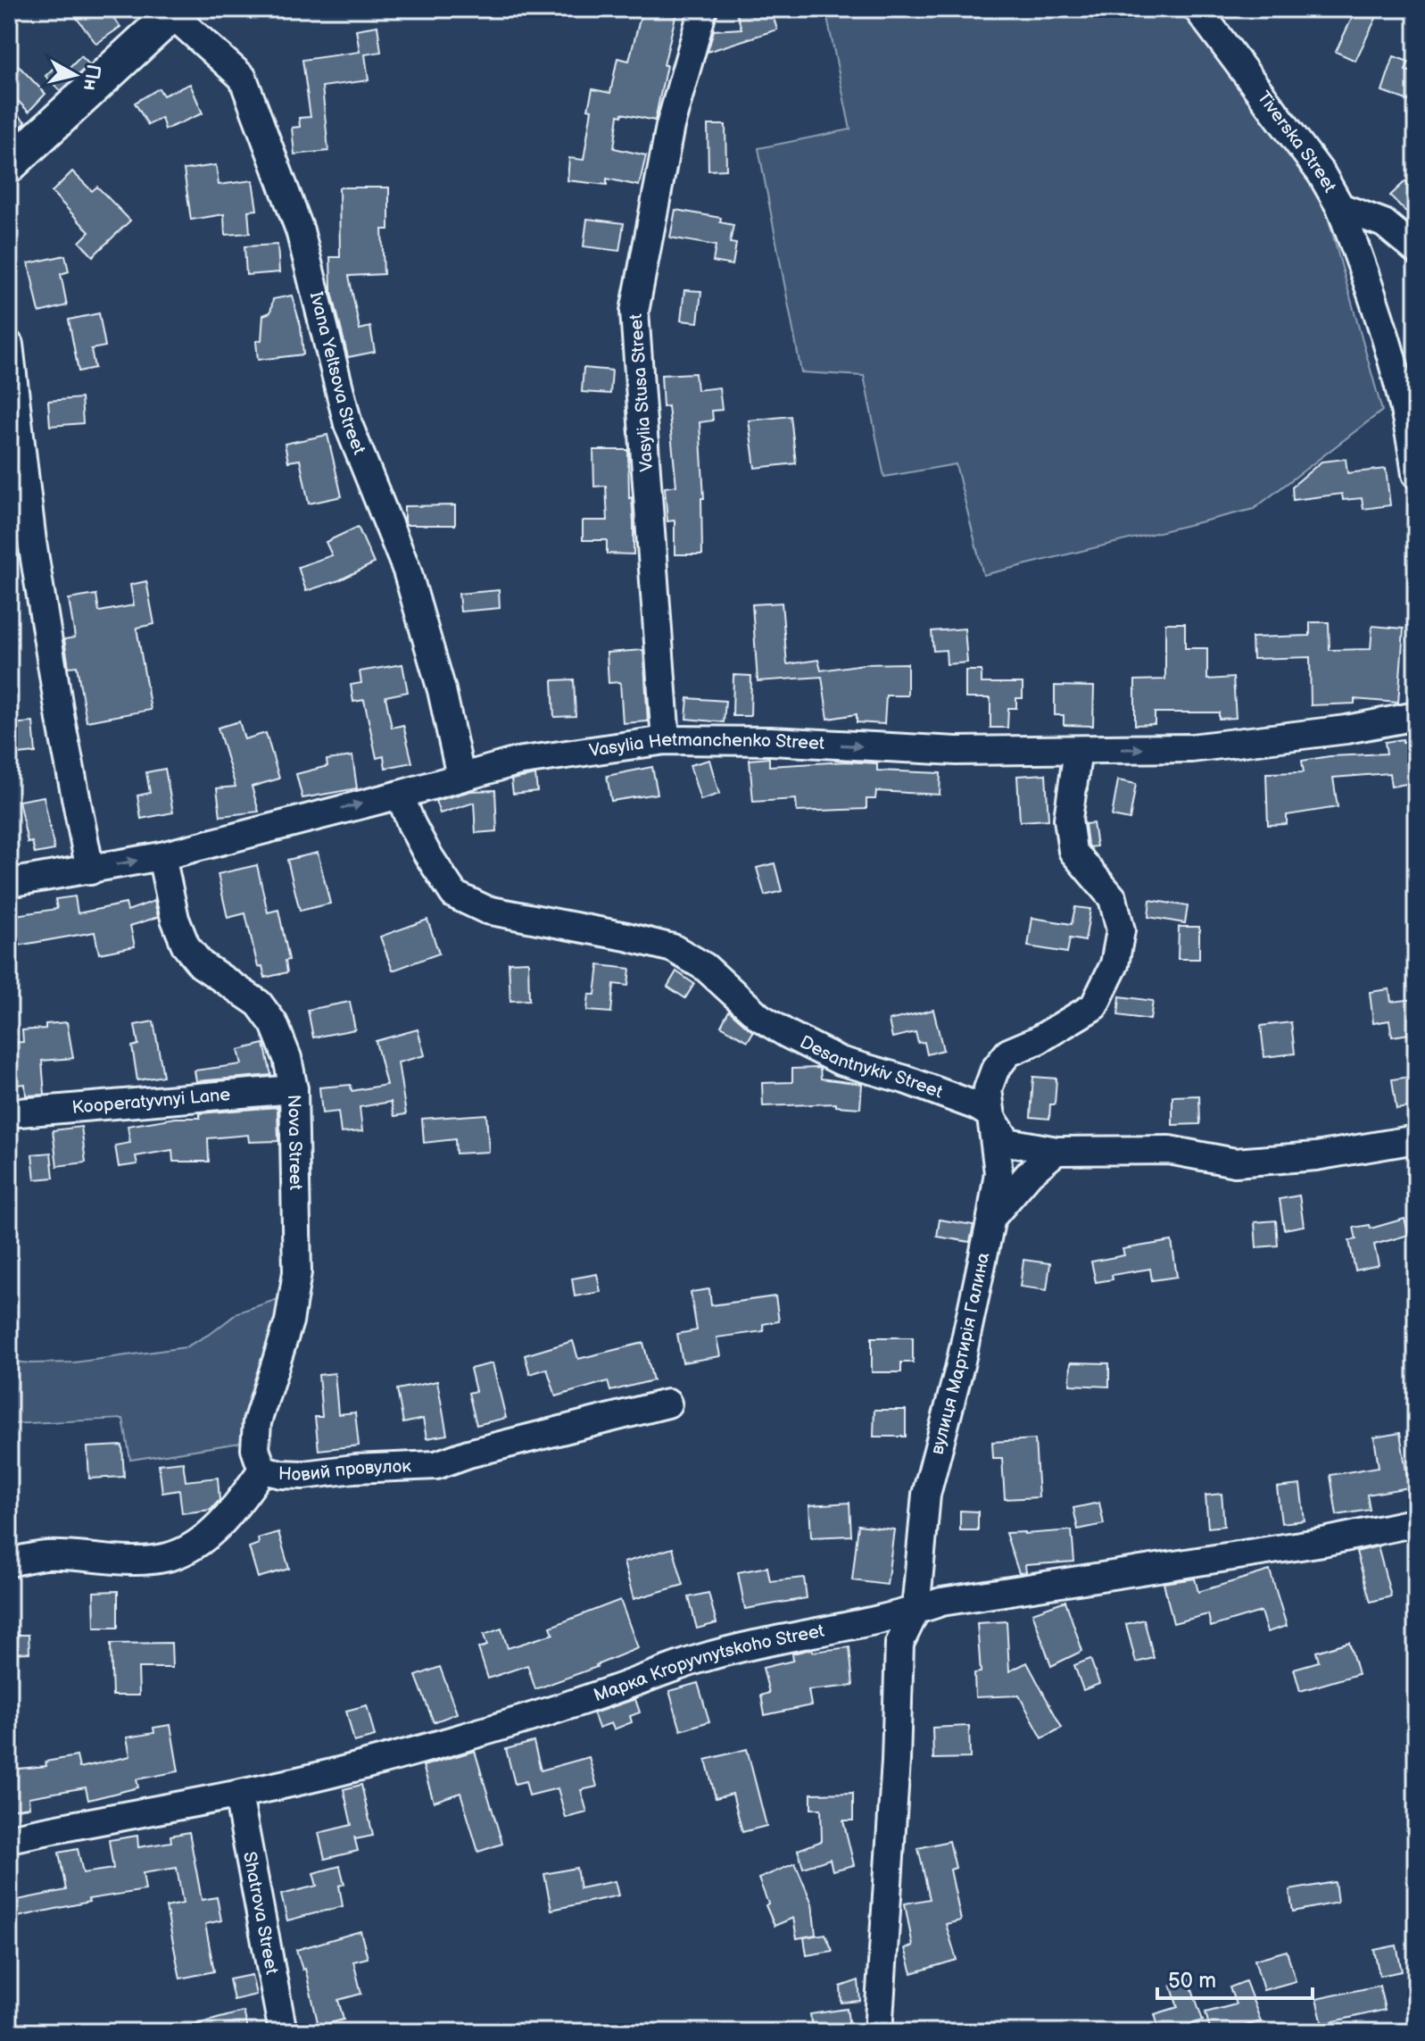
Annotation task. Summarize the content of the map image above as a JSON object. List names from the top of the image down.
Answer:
{
  "streets": {
    "street": [
      "Tiverska Street",
      "Ivana Yeltsova Street",
      "Vasylia Stusa Street",
      "Vasylia Hetmanchenko Street",
      "Desantnykiv Street",
      "Kooperatyvnyi Lane",
      "Nova Street",
      "вулиця Мартирія Галина",
      "Новий провулок",
      "Марка Kropyvnytskoho Street",
      "Shatrova Street"
    ]
  },
  "crossings": [
    ["Ivana Yeltsova Street", "Vasylia Hetmanchenko Street"],
    ["Vasylia Stusa Street", "Vasylia Hetmanchenko Street"],
    ["Vasylia Hetmanchenko Street", "Desantnykiv Street"],
    ["Vasylia Hetmanchenko Street", "Nova Street"],
    ["Vasylia Hetmanchenko Street", "вулиця Мартирія Галина"],
    ["Desantnykiv Street", "вулиця Мартирія Галина"],
    ["Kooperatyvnyi Lane", "Nova Street"],
    ["Nova Street", "Новий провулок"],
    ["вулиця Мартирія Галина", "Марка Kropyvnytskoho Street"],
    ["Марка Kropyvnytskoho Street", "Shatrova Street"]
  ],
  "one_way": ["Vasylia Hetmanchenko Street"],
  "scale_bar": "50 m",
  "north": "right"
}
